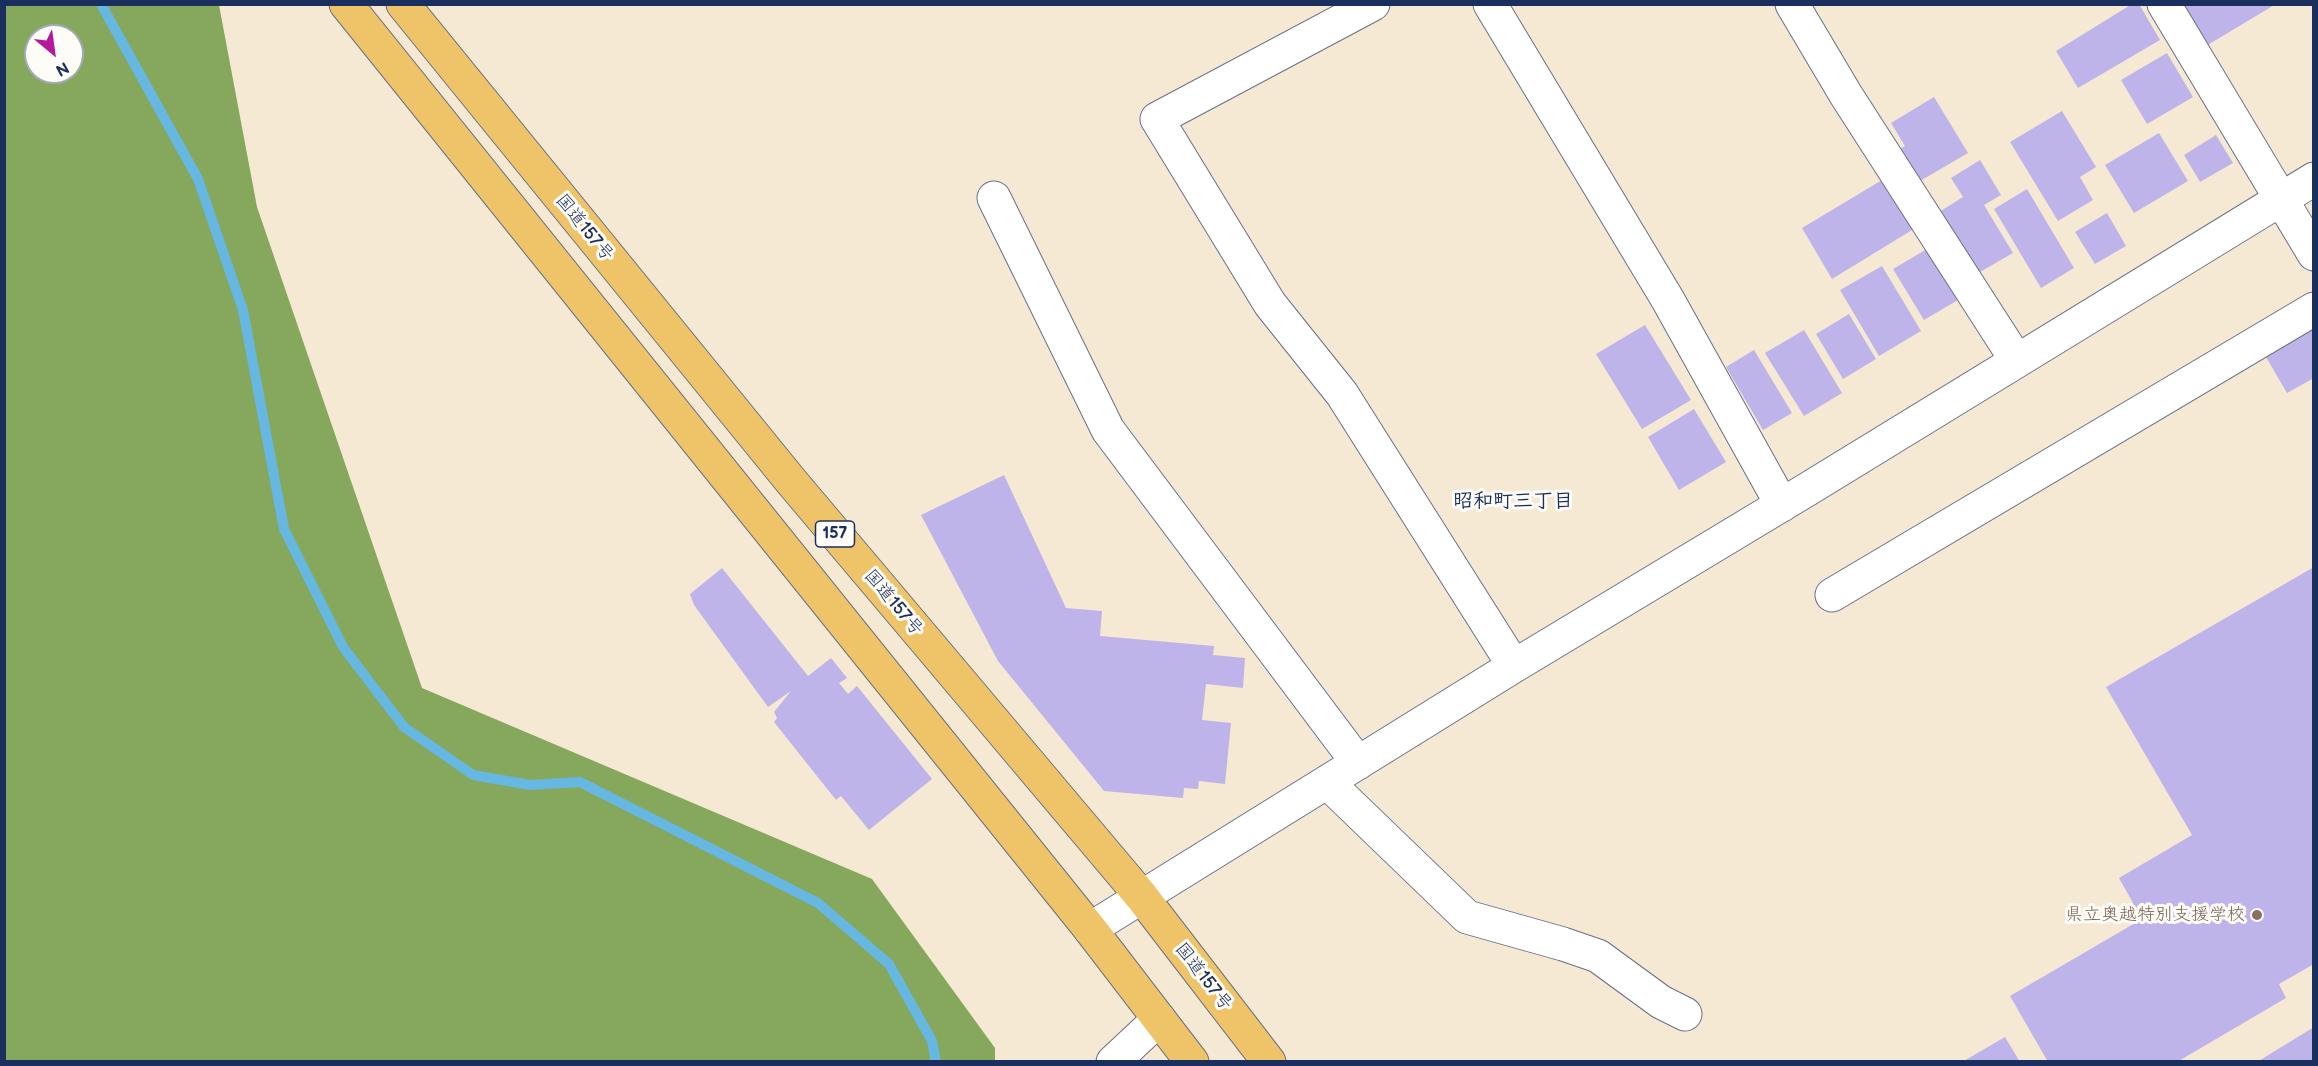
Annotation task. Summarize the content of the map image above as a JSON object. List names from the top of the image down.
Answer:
{
  "streets": {
    "highway": ["国道157号", "157"]
  },
  "districts": ["昭和町三丁目"],
  "places": ["県立奥越特別支援学校"],
  "north": "bottom right"
}
